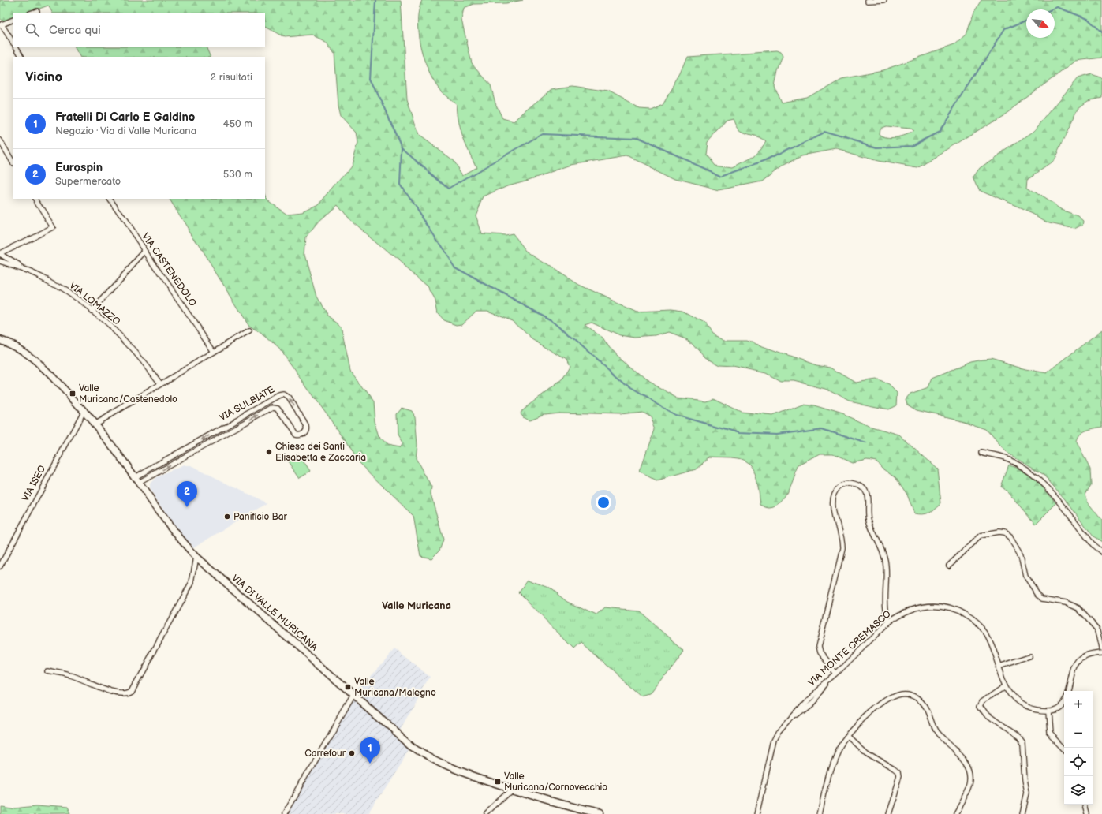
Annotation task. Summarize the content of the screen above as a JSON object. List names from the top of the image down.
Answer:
{
  "streets": {
    "street": [
      "VIA CASTENEDOLO",
      "VIA LOMAZZO",
      "VIA SULBIATE",
      "VIA ISEO",
      "VIA DI VALLE MURICANA",
      "VIA MONTE CREMASCO"
    ]
  },
  "crossings": [
    ["VIA SULBIATE", "VIA DI VALLE MURICANA"],
    ["VIA ISEO", "VIA DI VALLE MURICANA"]
  ],
  "districts": ["Valle Muricana"],
  "places": {
    "transit": ["Valle Muricana/Castenedolo", "Valle Muricana/Malegno", "Valle Muricana/Cornovecchio"],
    "other": ["Chiesa dei Santi Elisabetta e Zaccaria", "Panificio Bar", "Carrefour"]
  },
  "north": "bottom right",
  "page": {
    "search": "Cerca qui",
    "heading": ["Vicino", "2 risultati"],
    "list": [
      {
        "mark": "1",
        "name": "Fratelli Di Carlo E Galdino",
        "note": "Negozio · Via di Valle Muricana",
        "value": "450 m"
      },
      {
        "mark": "2",
        "name": "Eurospin",
        "note": "Supermercato",
        "value": "530 m"
      }
    ],
    "pins": ["2", "1"],
    "map_buttons": ["+", "−"]
  }
}
